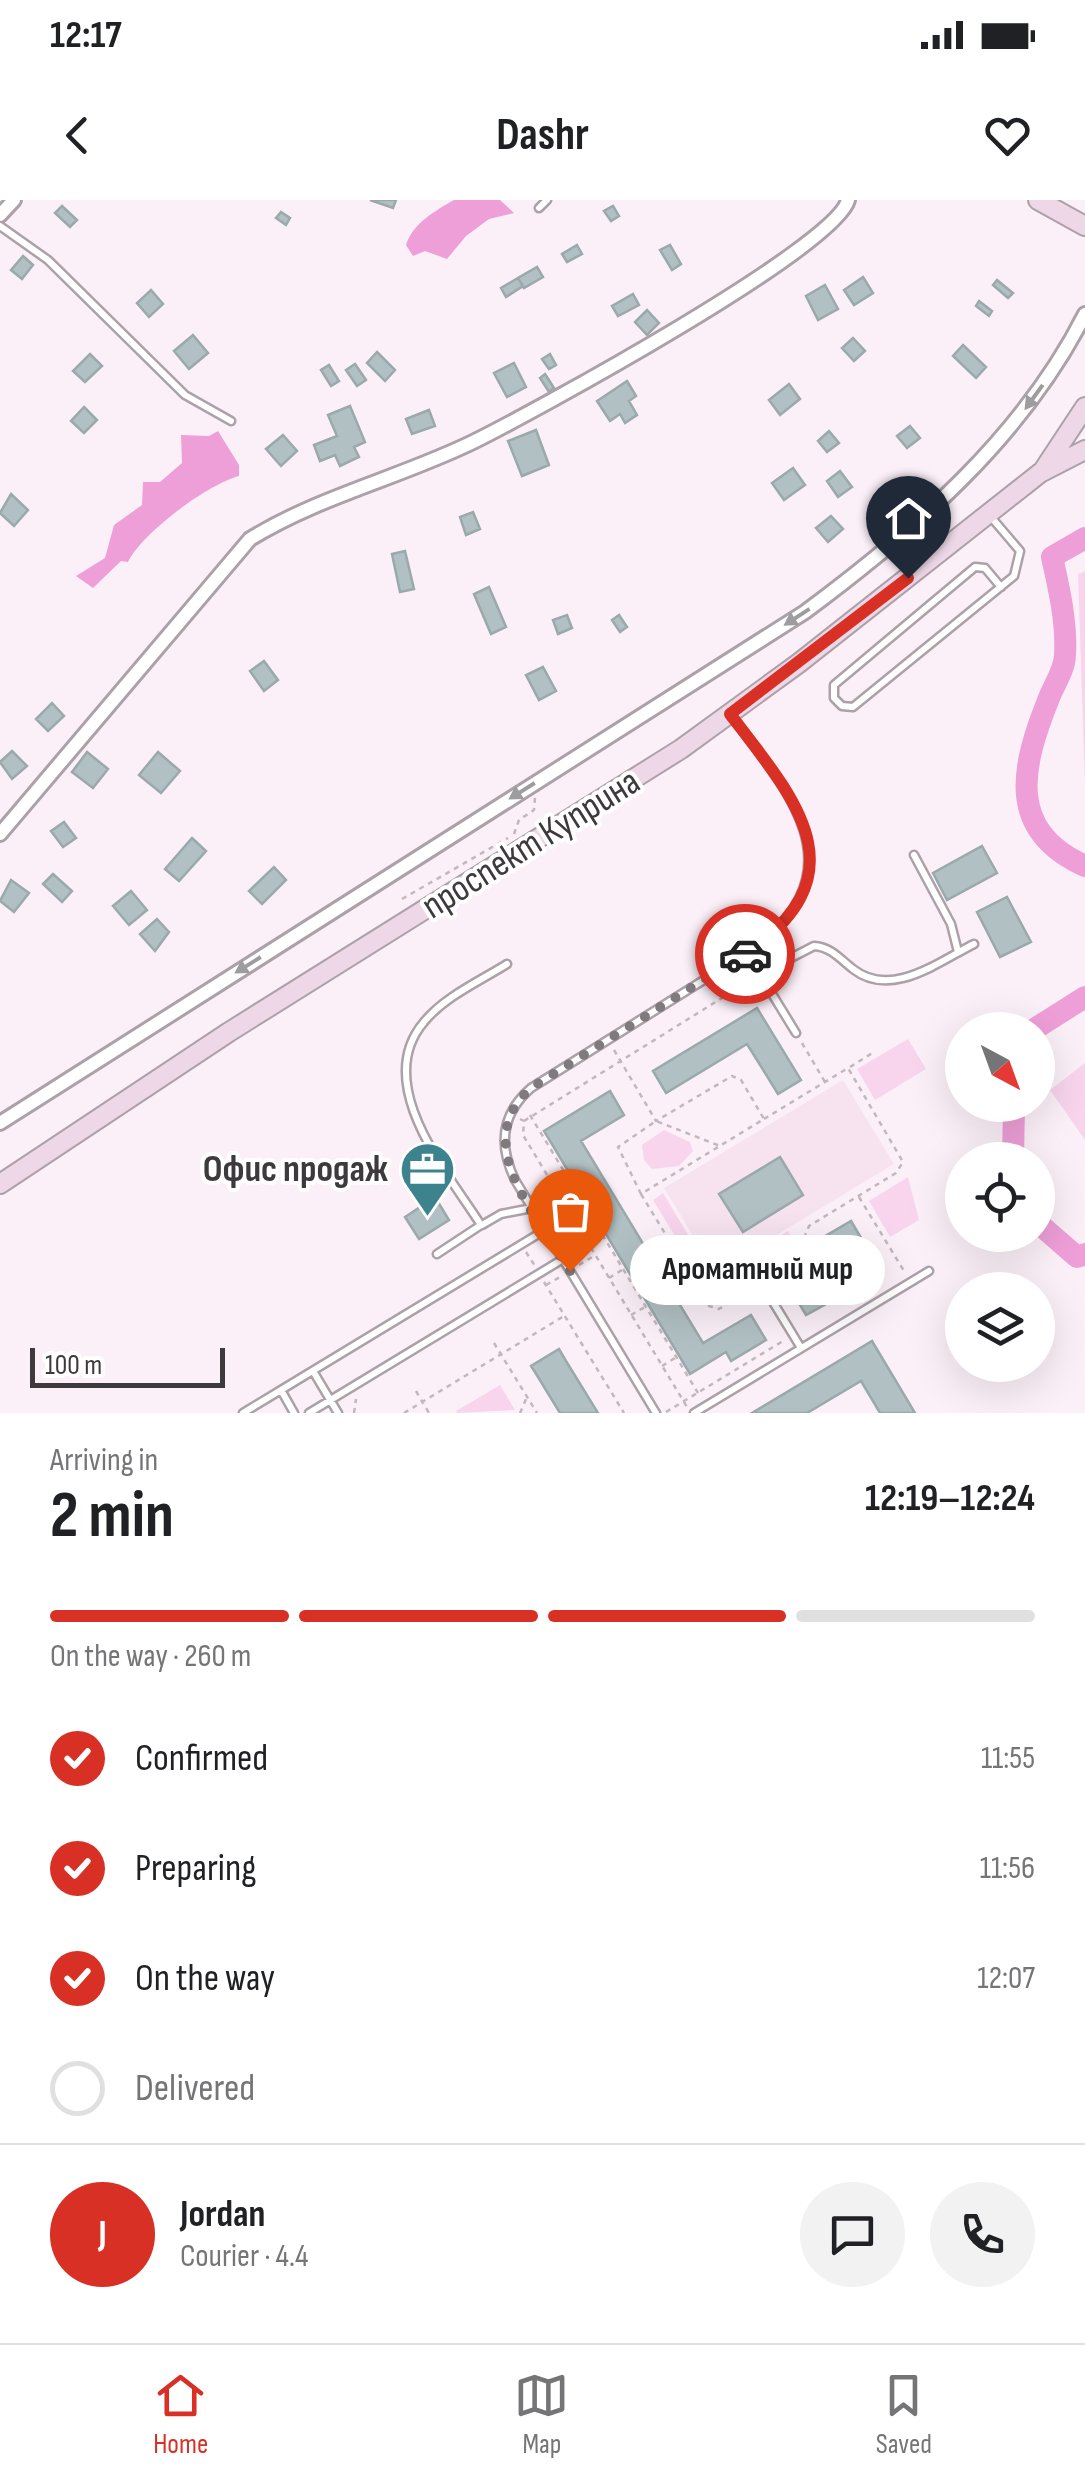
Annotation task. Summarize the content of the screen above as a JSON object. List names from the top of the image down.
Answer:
{
  "streets": {
    "main road": ["проспект Куприна"]
  },
  "places": {
    "office": ["Офис продаж"],
    "other": ["Ароматный мир"]
  },
  "scale_bar": "100 m",
  "north": "bottom right",
  "page": {
    "status": "12:17",
    "header": "Dashr",
    "bubble": "Ароматный мир",
    "scale": "100 m",
    "heading": ["2 min", "Arriving in", "12:19–12:24"],
    "panel": ["Jordan", "Courier · 4.4"],
    "bar": "On the way · 260 m",
    "list": [
      ["Confirmed", "11:55"],
      ["Preparing", "11:56"],
      ["On the way", "12:07"],
      "Delivered"
    ],
    "round": "J",
    "tabs": ["Home", "Map", "Saved"]
  }
}
